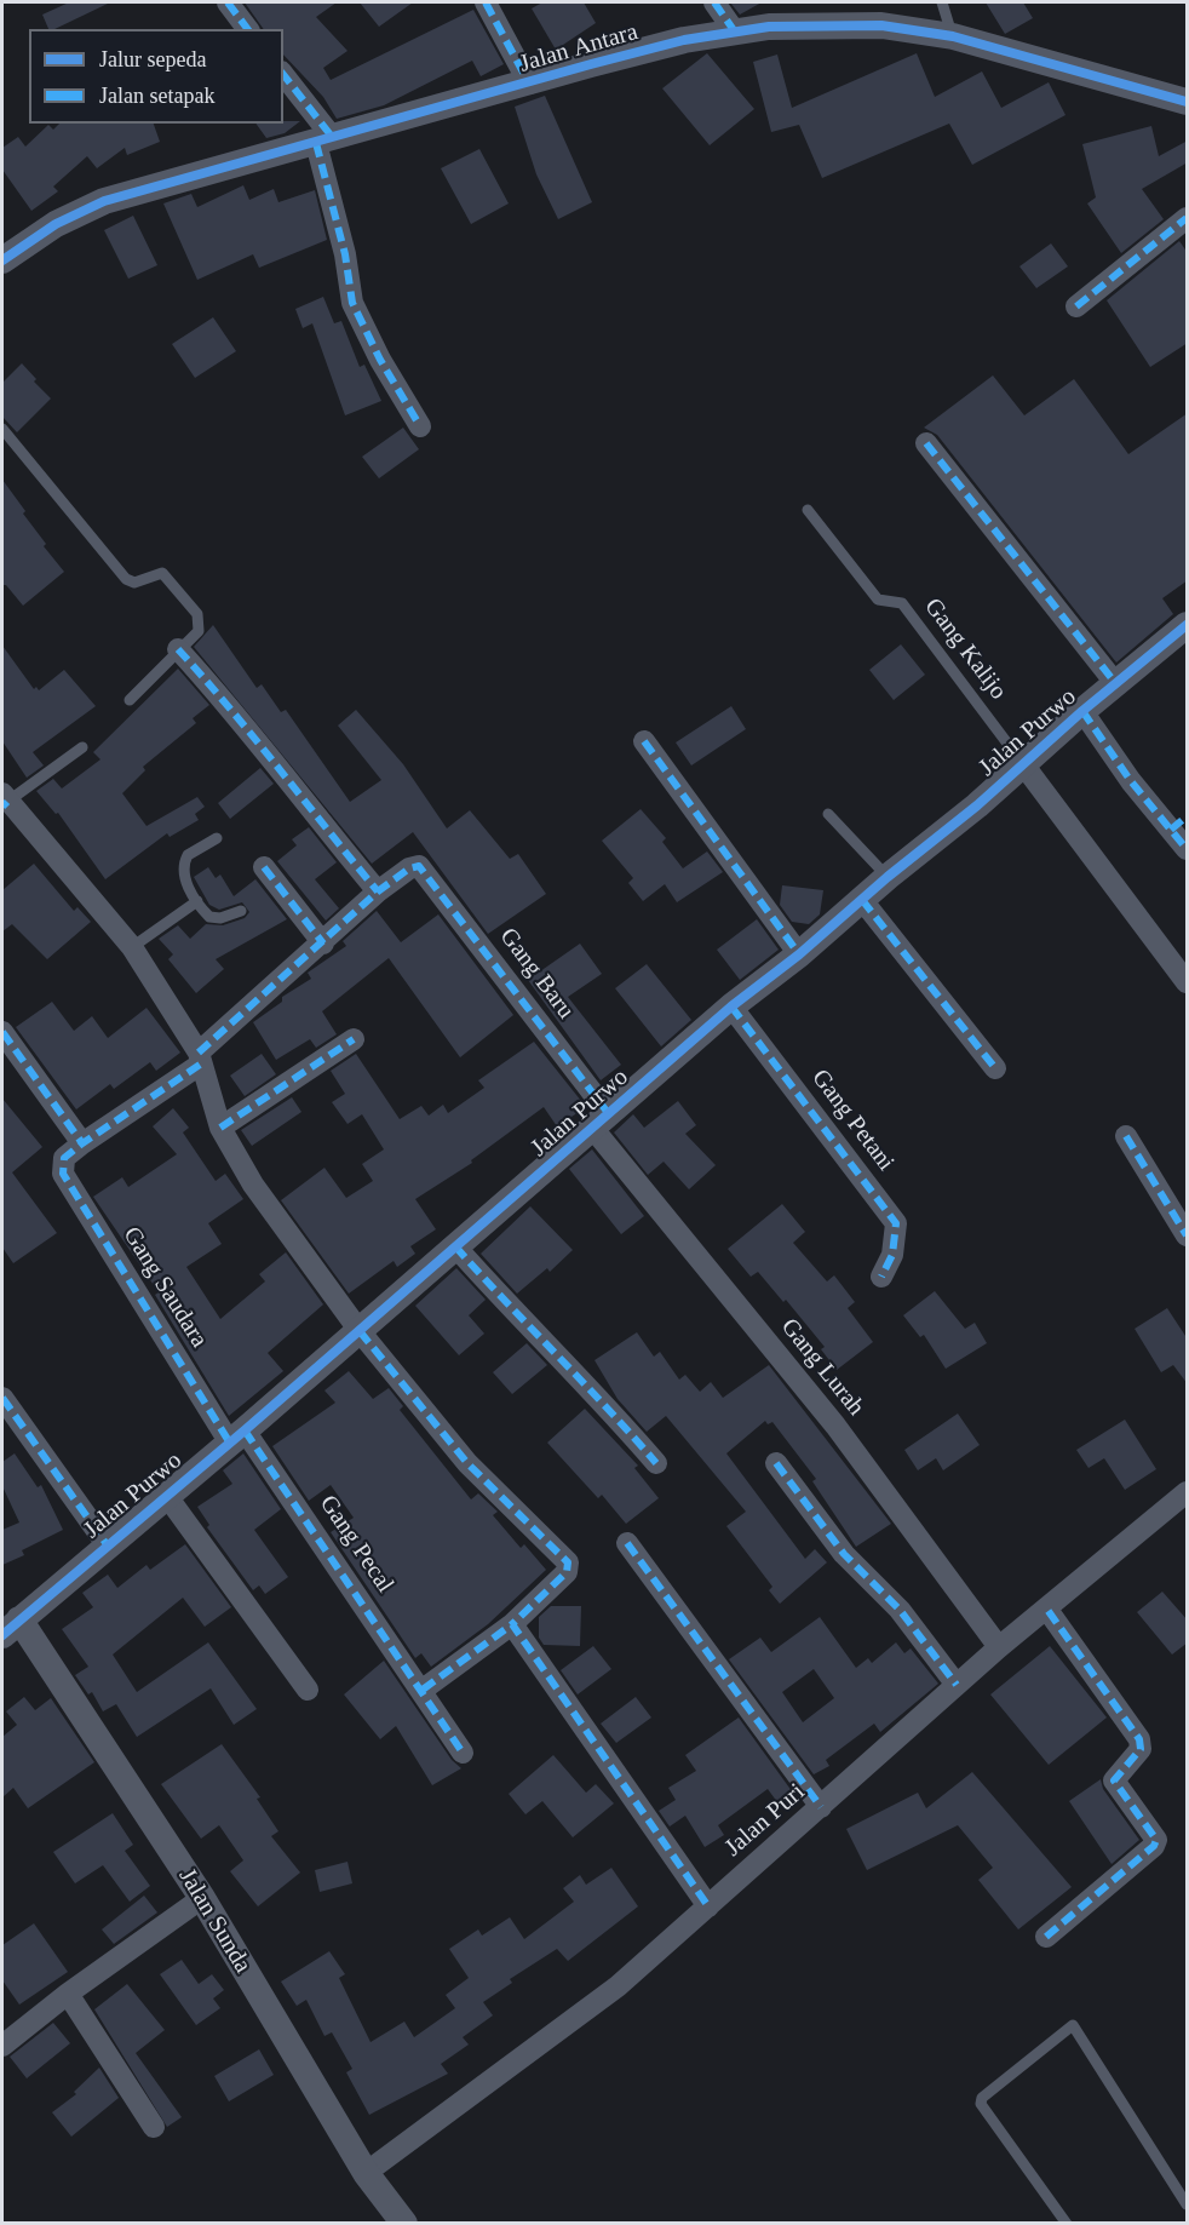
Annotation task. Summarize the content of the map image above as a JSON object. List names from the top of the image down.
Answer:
{
  "streets": {
    "street": [
      "Jalan Antara",
      "Jalan Purwo",
      "Gang Baru",
      "Gang Petani",
      "Gang Saudara",
      "Gang Lurah",
      "Gang Pecal",
      "Jalan Puri",
      "Jalan Sunda"
    ],
    "lane": ["Gang Kalijo"]
  },
  "crossings": [
    ["Gang Kalijo", "Jalan Purwo"],
    ["Jalan Purwo", "Gang Baru"],
    ["Jalan Purwo", "Gang Petani"],
    ["Jalan Purwo", "Gang Saudara"],
    ["Jalan Purwo", "Gang Lurah"],
    ["Jalan Purwo", "Gang Pecal"],
    ["Jalan Purwo", "Jalan Sunda"],
    ["Gang Baru", "Gang Lurah"],
    ["Gang Saudara", "Gang Pecal"],
    ["Gang Lurah", "Jalan Puri"],
    ["Jalan Puri", "Jalan Sunda"]
  ],
  "legend": ["Jalur sepeda", "Jalan setapak"]
}
